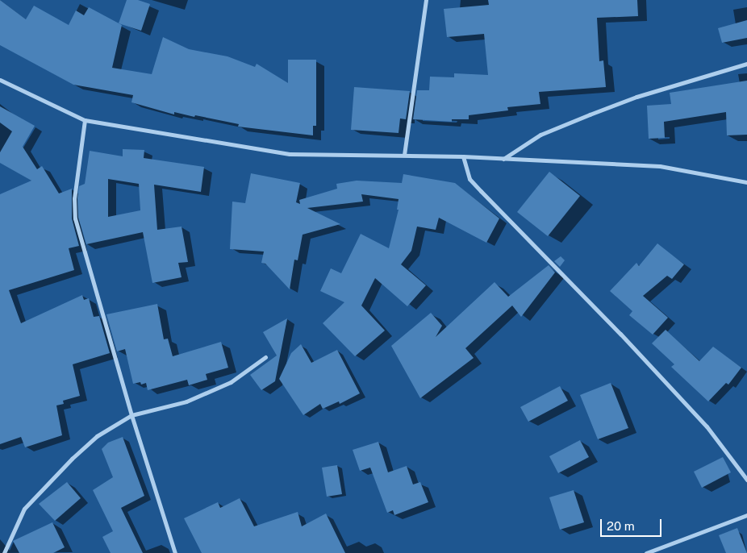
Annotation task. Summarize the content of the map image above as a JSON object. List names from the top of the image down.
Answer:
{
  "scale_bar": "20 m"
}
